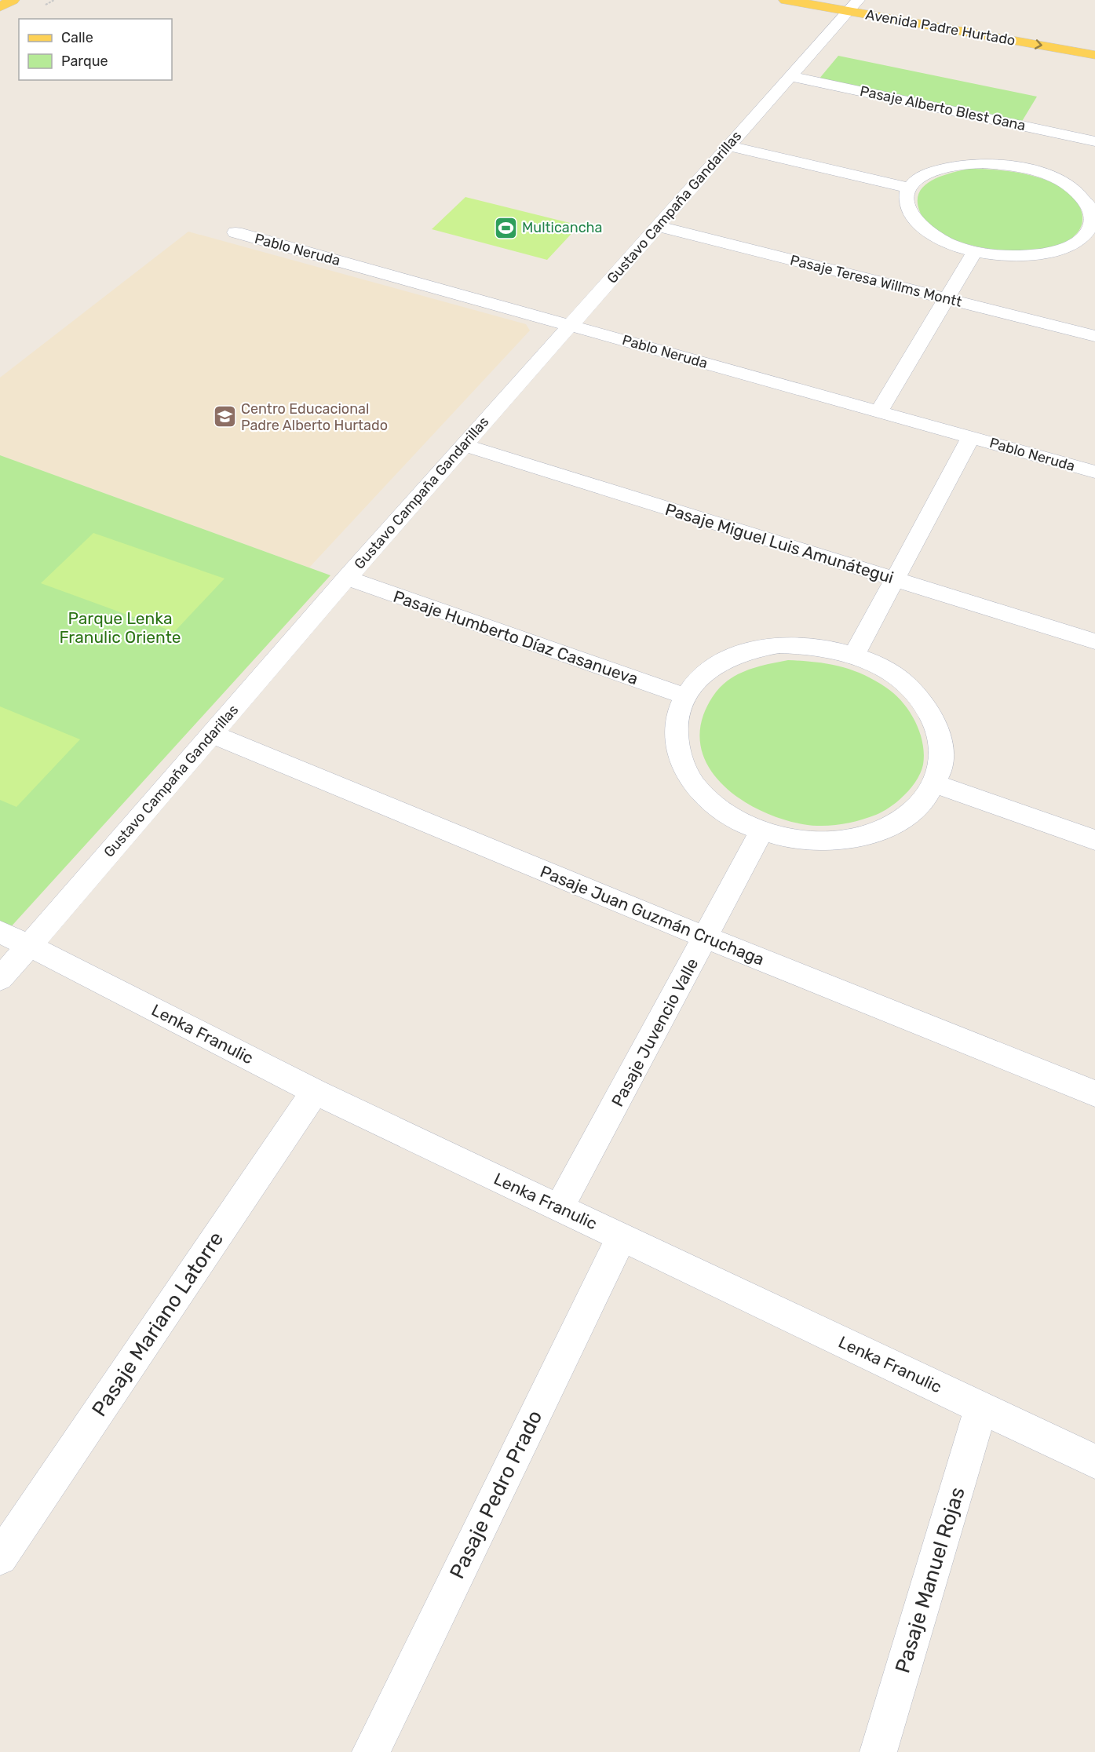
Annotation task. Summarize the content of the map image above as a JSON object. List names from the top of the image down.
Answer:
{
  "streets": {
    "main road": ["Avenida Padre Hurtado"],
    "street": [
      "Pasaje Alberto Blest Gana",
      "Gustavo Campaña Gandarillas",
      "Pablo Neruda",
      "Pasaje Teresa Willms Montt",
      "Pasaje Miguel Luis Amunátegui",
      "Pasaje Humberto Díaz Casanueva",
      "Pasaje Juan Guzmán Cruchaga",
      "Pasaje Juvencio Valle",
      "Lenka Franulic",
      "Pasaje Mariano Latorre",
      "Pasaje Pedro Prado",
      "Pasaje Manuel Rojas"
    ]
  },
  "crossings": [
    ["Avenida Padre Hurtado", "Gustavo Campaña Gandarillas"],
    ["Pasaje Alberto Blest Gana", "Gustavo Campaña Gandarillas"],
    ["Gustavo Campaña Gandarillas", "Pablo Neruda"],
    ["Gustavo Campaña Gandarillas", "Pasaje Teresa Willms Montt"],
    ["Gustavo Campaña Gandarillas", "Pasaje Miguel Luis Amunátegui"],
    ["Gustavo Campaña Gandarillas", "Pasaje Humberto Díaz Casanueva"],
    ["Gustavo Campaña Gandarillas", "Pasaje Juan Guzmán Cruchaga"],
    ["Gustavo Campaña Gandarillas", "Lenka Franulic"],
    ["Pasaje Juan Guzmán Cruchaga", "Pasaje Juvencio Valle"],
    ["Pasaje Juvencio Valle", "Lenka Franulic"],
    ["Lenka Franulic", "Pasaje Mariano Latorre"],
    ["Lenka Franulic", "Pasaje Pedro Prado"],
    ["Lenka Franulic", "Pasaje Manuel Rojas"]
  ],
  "parks": ["Parque Lenka Franulic Oriente"],
  "places": {
    "sports": ["Multicancha"],
    "school or university": ["Centro Educacional Padre Alberto Hurtado"]
  },
  "legend": ["Calle", "Parque"]
}
